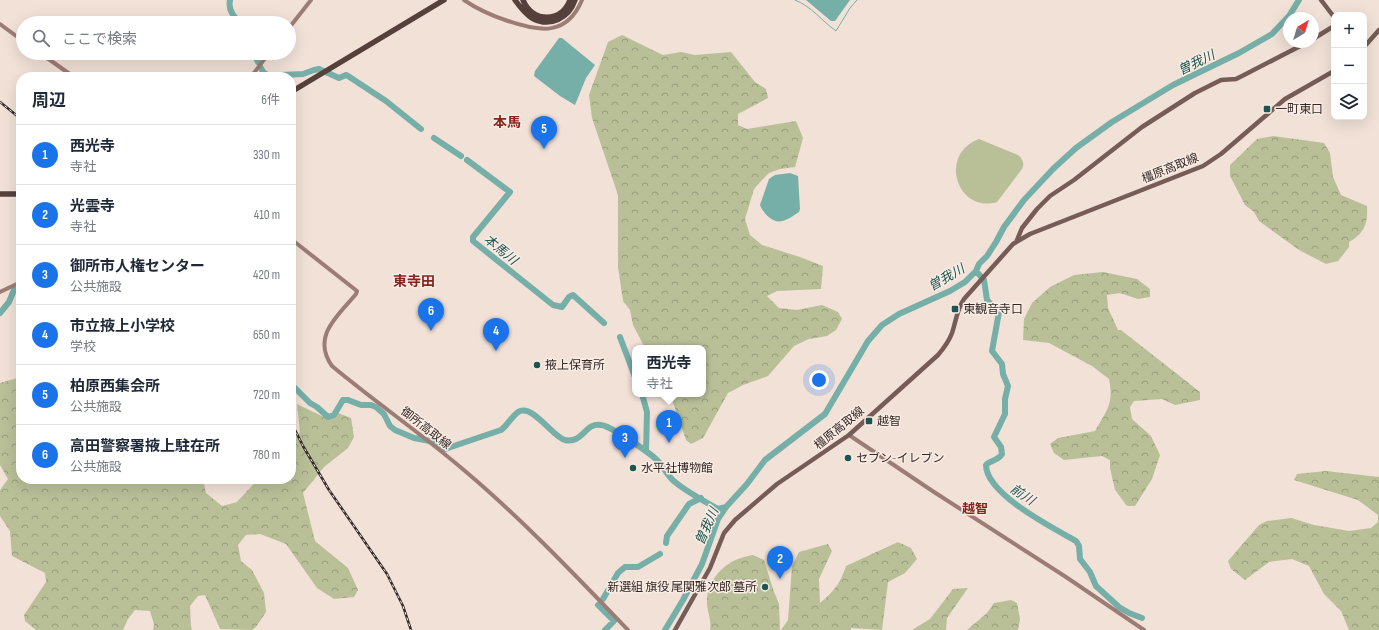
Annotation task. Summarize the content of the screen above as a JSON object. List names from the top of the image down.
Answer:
{
  "streets": {
    "main road": ["橿原高取線", "御所高取線"]
  },
  "districts": ["本馬", "東寺田", "越智"],
  "water": ["曽我川", "本馬川", "前川"],
  "places": {
    "transit": ["一町東口", "東観音寺口", "越智"],
    "other": [
      "掖上保育所",
      "セブン-イレブン",
      "水平社博物館",
      "新選組 旗役 尾関雅次郎 墓所"
    ]
  },
  "north": "top right",
  "page": {
    "map_buttons": ["+", "−"],
    "search": "ここで検索",
    "heading": ["周辺", "6件"],
    "pins": [
      "5",
      "6",
      "4",
      "1",
      "3",
      "2"
    ],
    "list": [
      {
        "mark": "1",
        "name": "西光寺",
        "note": "寺社",
        "value": "330 m"
      },
      {
        "mark": "2",
        "name": "光雲寺",
        "note": "寺社",
        "value": "410 m"
      },
      {
        "mark": "3",
        "name": "御所市人権センター",
        "note": "公共施設",
        "value": "420 m"
      },
      {
        "mark": "4",
        "name": "市立掖上小学校",
        "note": "学校",
        "value": "650 m"
      },
      {
        "mark": "5",
        "name": "柏原西集会所",
        "note": "公共施設",
        "value": "720 m"
      },
      {
        "mark": "6",
        "name": "高田警察署掖上駐在所",
        "note": "公共施設",
        "value": "780 m"
      }
    ],
    "popup": ["西光寺", "寺社"]
  }
}
